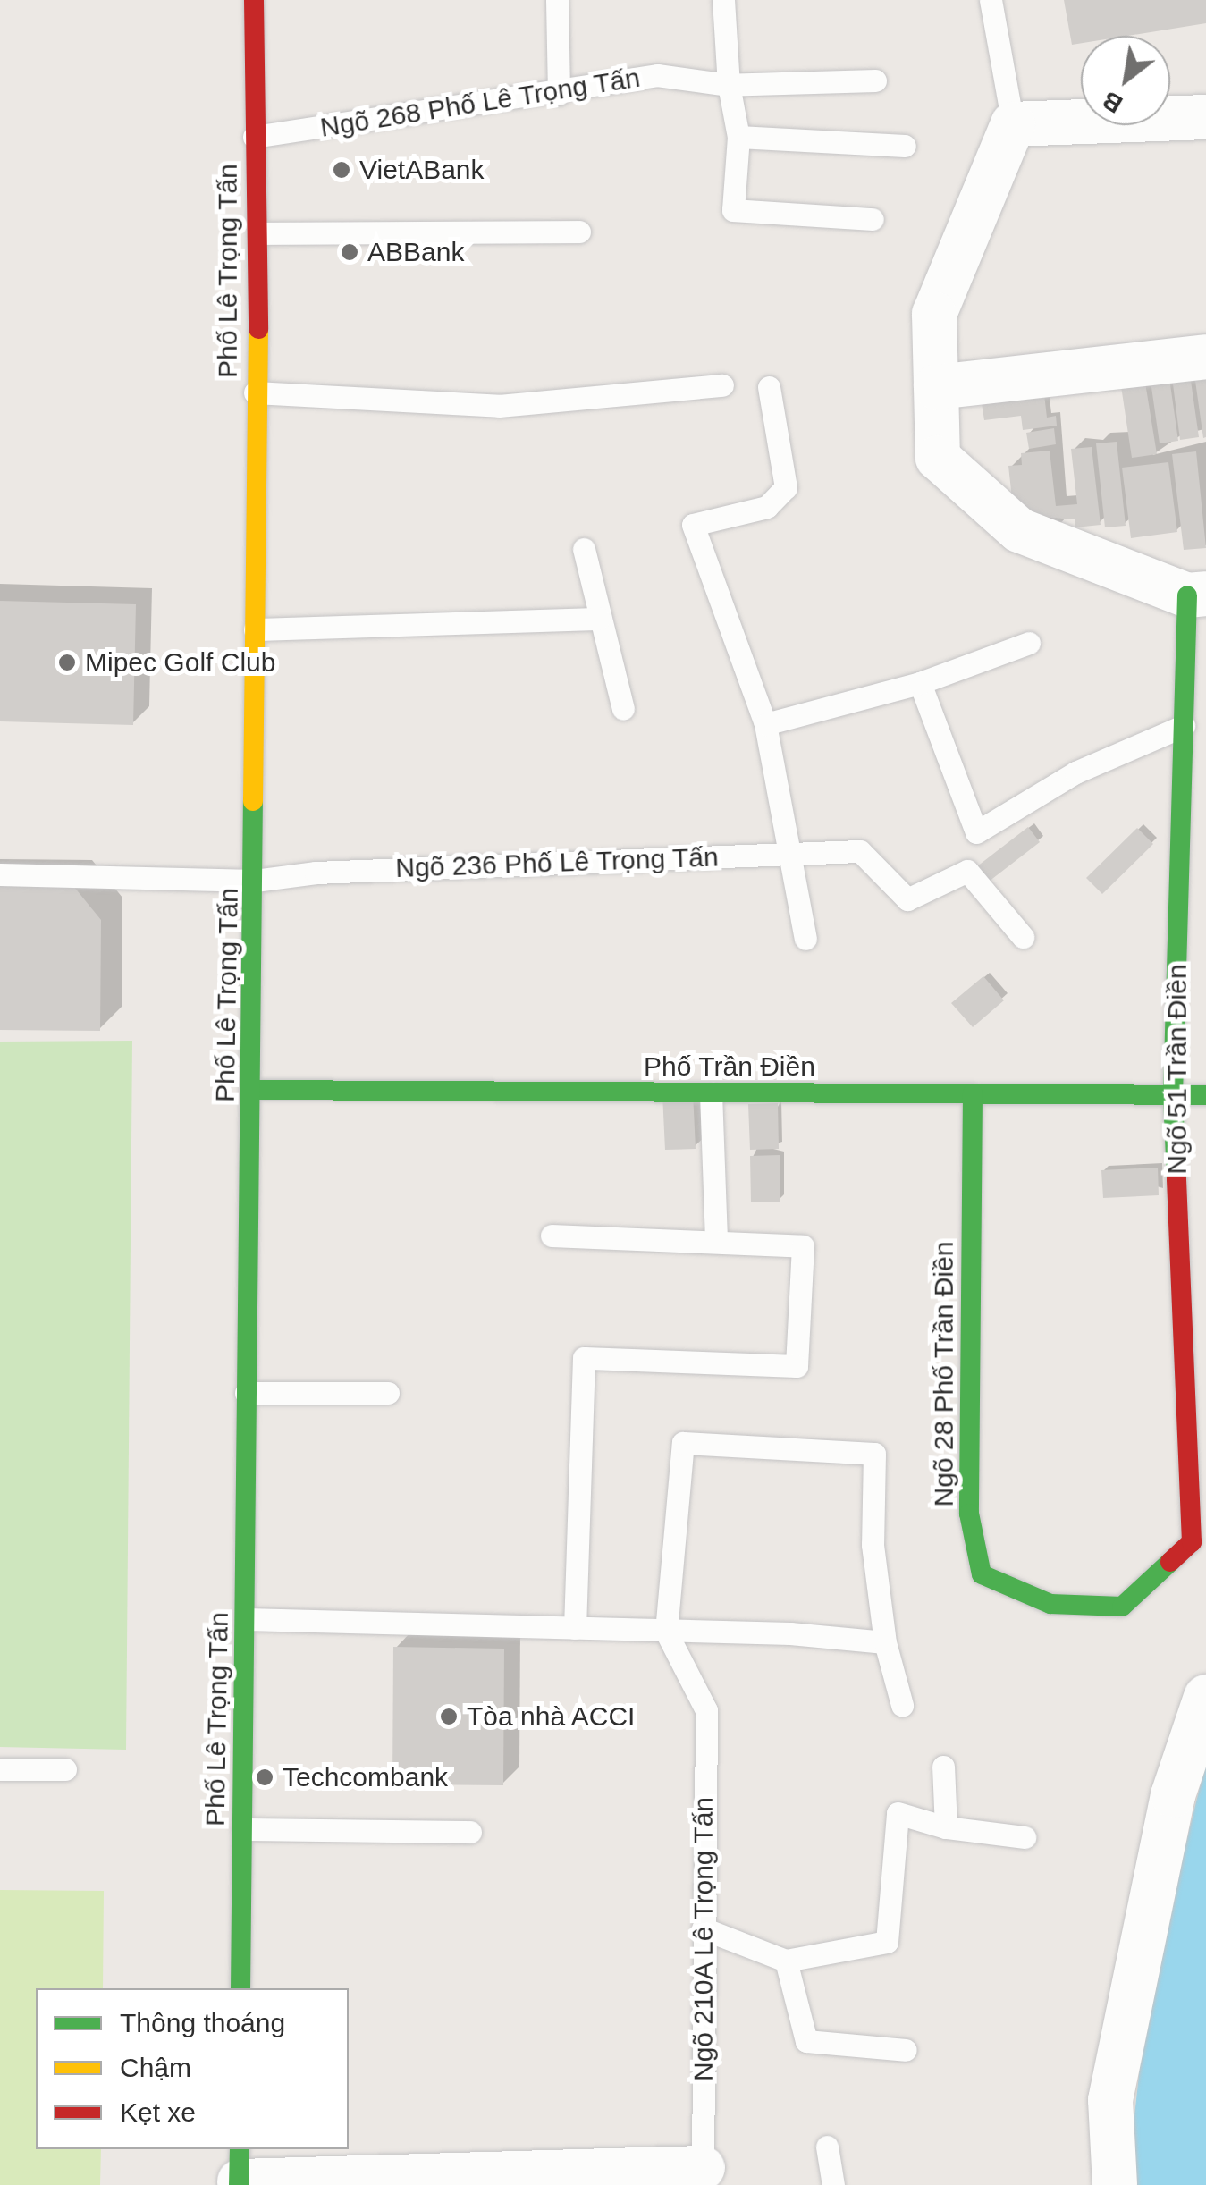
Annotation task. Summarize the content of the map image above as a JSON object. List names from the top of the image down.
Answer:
{
  "streets": {
    "street": [
      "Phố Lê Trọng Tấn",
      "Phố Trần Điền",
      "Ngõ 51 Trần Điền",
      "Ngõ 28 Phố Trần Điền"
    ],
    "lane": ["Ngõ 268 Phố Lê Trọng Tấn", "Ngõ 236 Phố Lê Trọng Tấn", "Ngõ 210A Lê Trọng Tấn"]
  },
  "crossings": [
    ["Ngõ 268 Phố Lê Trọng Tấn", "Phố Lê Trọng Tấn"],
    ["Phố Lê Trọng Tấn", "Ngõ 236 Phố Lê Trọng Tấn"],
    ["Phố Lê Trọng Tấn", "Phố Trần Điền"],
    ["Phố Trần Điền", "Ngõ 51 Trần Điền"],
    ["Phố Trần Điền", "Ngõ 28 Phố Trần Điền"],
    ["Ngõ 51 Trần Điền", "Ngõ 28 Phố Trần Điền"]
  ],
  "places": [
    "VietABank",
    "ABBank",
    "Mipec Golf Club",
    "Tòa nhà ACCI",
    "Techcombank"
  ],
  "legend": ["Thông thoáng", "Chậm", "Kẹt xe"],
  "north": "bottom left"
}
